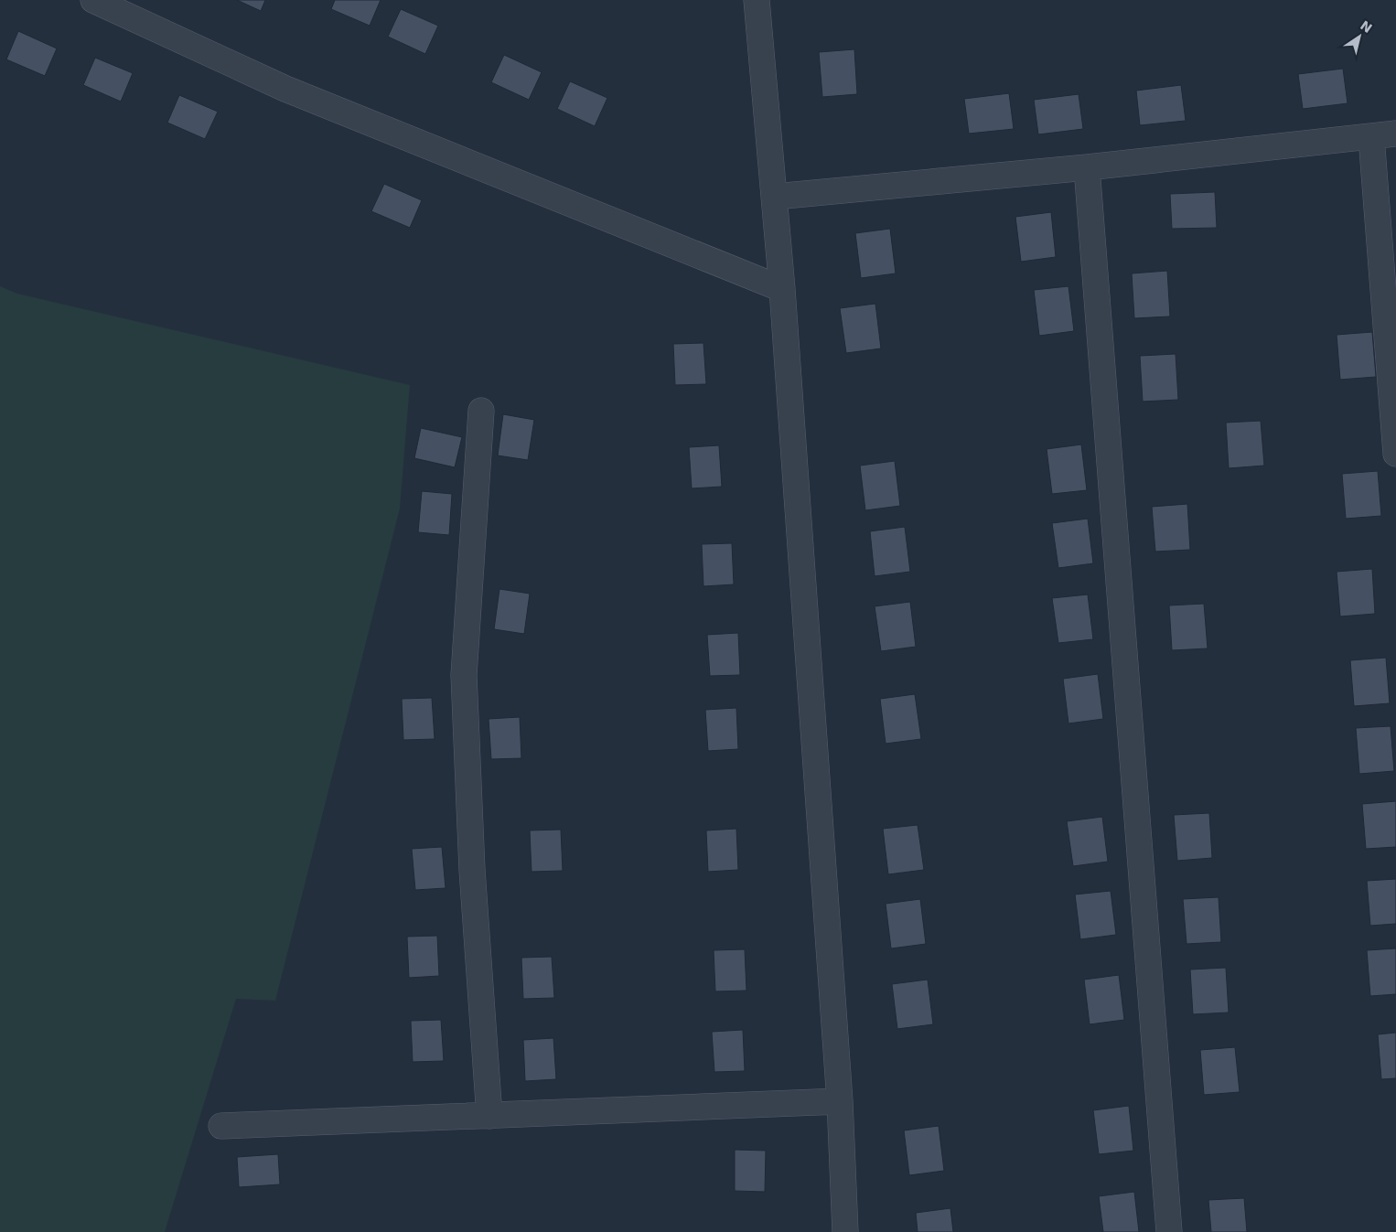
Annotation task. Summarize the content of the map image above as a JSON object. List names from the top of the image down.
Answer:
{
  "north": "top right"
}
